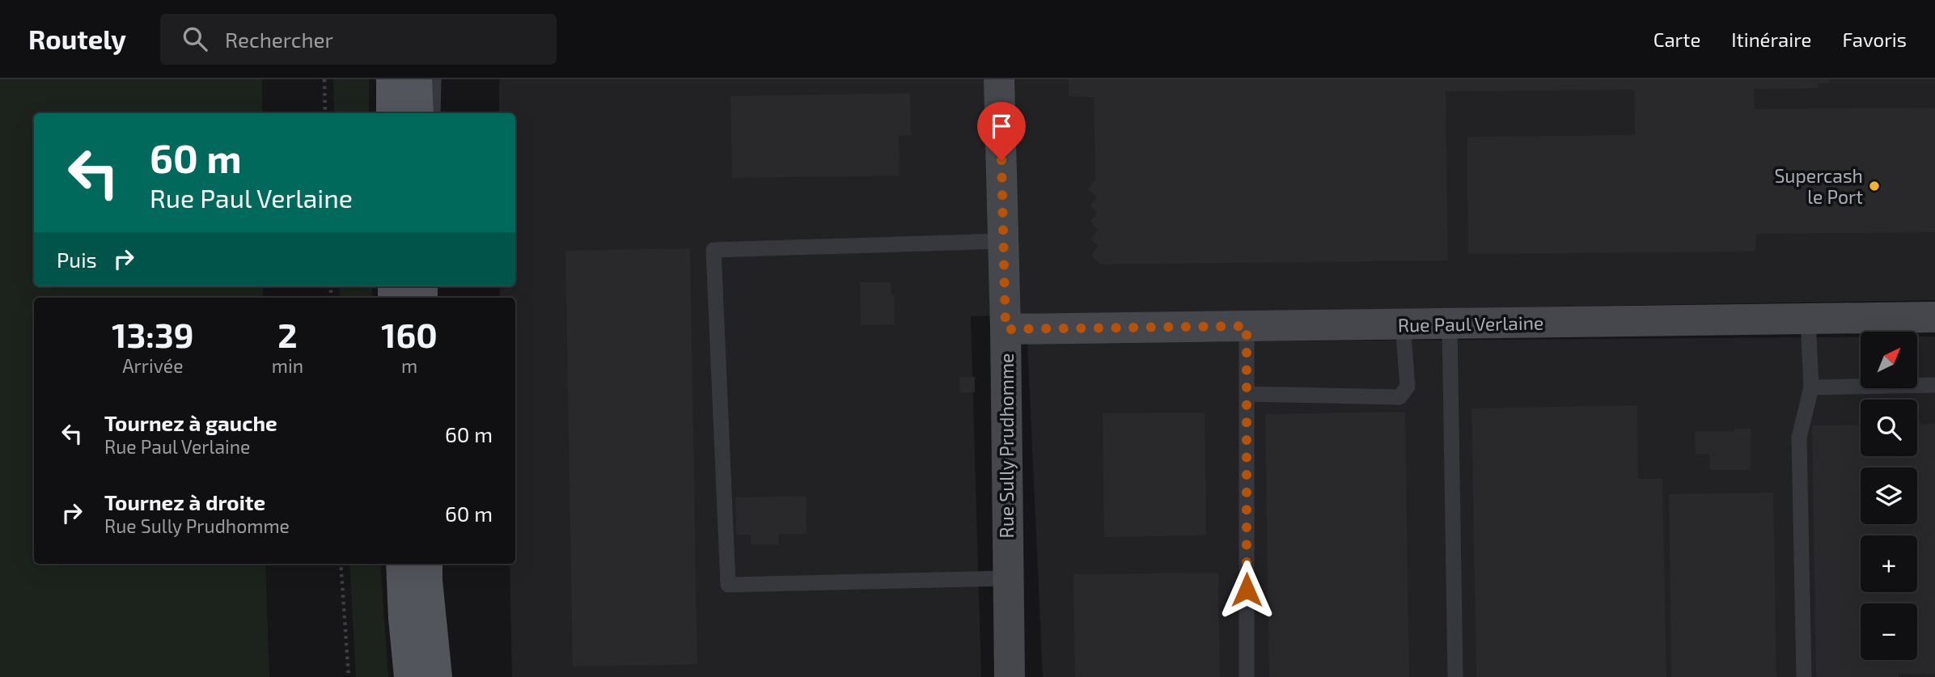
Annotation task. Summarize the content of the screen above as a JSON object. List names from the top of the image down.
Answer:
{
  "streets": {
    "street": ["Rue Paul Verlaine", "Rue Sully Prudhomme"]
  },
  "crossings": [
    ["Rue Paul Verlaine", "Rue Sully Prudhomme"]
  ],
  "places": ["Supercash le Port"],
  "north": "top right",
  "page": {
    "header": "Routely",
    "search": "Rechercher",
    "nav": ["Carte", "Itinéraire", "Favoris"],
    "turn": ["60 m", "Rue Paul Verlaine"],
    "then": "Puis",
    "eta": [
      "13:39",
      "Arrivée",
      "2",
      "min",
      "160",
      "m"
    ],
    "map_buttons": ["+", "−"],
    "list": [
      {
        "name": "Tournez à gauche",
        "note": "Rue Paul Verlaine",
        "value": "60 m"
      },
      {
        "name": "Tournez à droite",
        "note": "Rue Sully Prudhomme",
        "value": "60 m"
      }
    ]
  }
}
